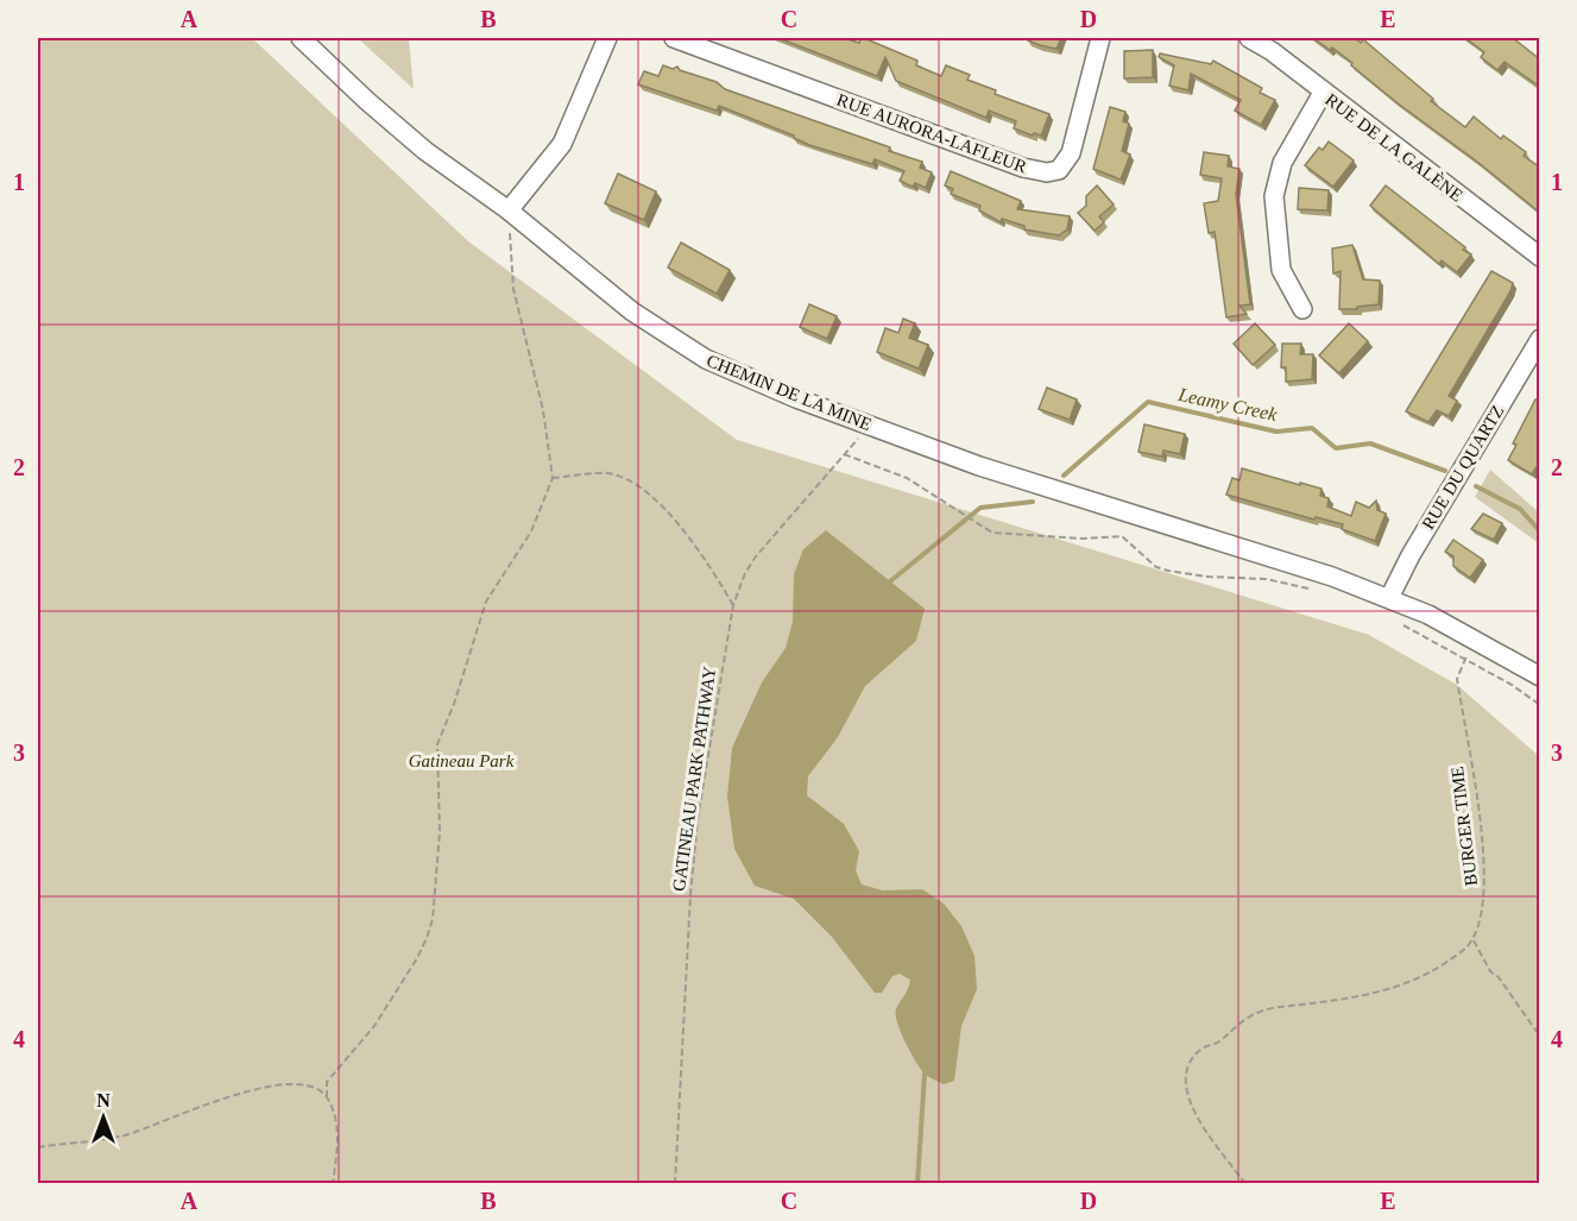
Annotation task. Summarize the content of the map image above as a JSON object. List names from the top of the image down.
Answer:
{
  "streets": {
    "street": [
      "RUE AURORA-LAFLEUR",
      "RUE DE LA GALÈNE",
      "CHEMIN DE LA MINE",
      "RUE DU QUARTZ"
    ],
    "path": ["GATINEAU PARK PATHWAY", "BURGER TIME"]
  },
  "crossings": [
    ["CHEMIN DE LA MINE", "RUE DU QUARTZ"],
    ["CHEMIN DE LA MINE", "GATINEAU PARK PATHWAY"],
    ["CHEMIN DE LA MINE", "BURGER TIME"]
  ],
  "water": ["Leamy Creek"],
  "parks": ["Gatineau Park"],
  "north": "top",
  "grid": {
    "columns": [
      "A",
      "B",
      "C",
      "D",
      "E"
    ],
    "rows": [
      "1",
      "2",
      "3",
      "4"
    ]
  }
}
